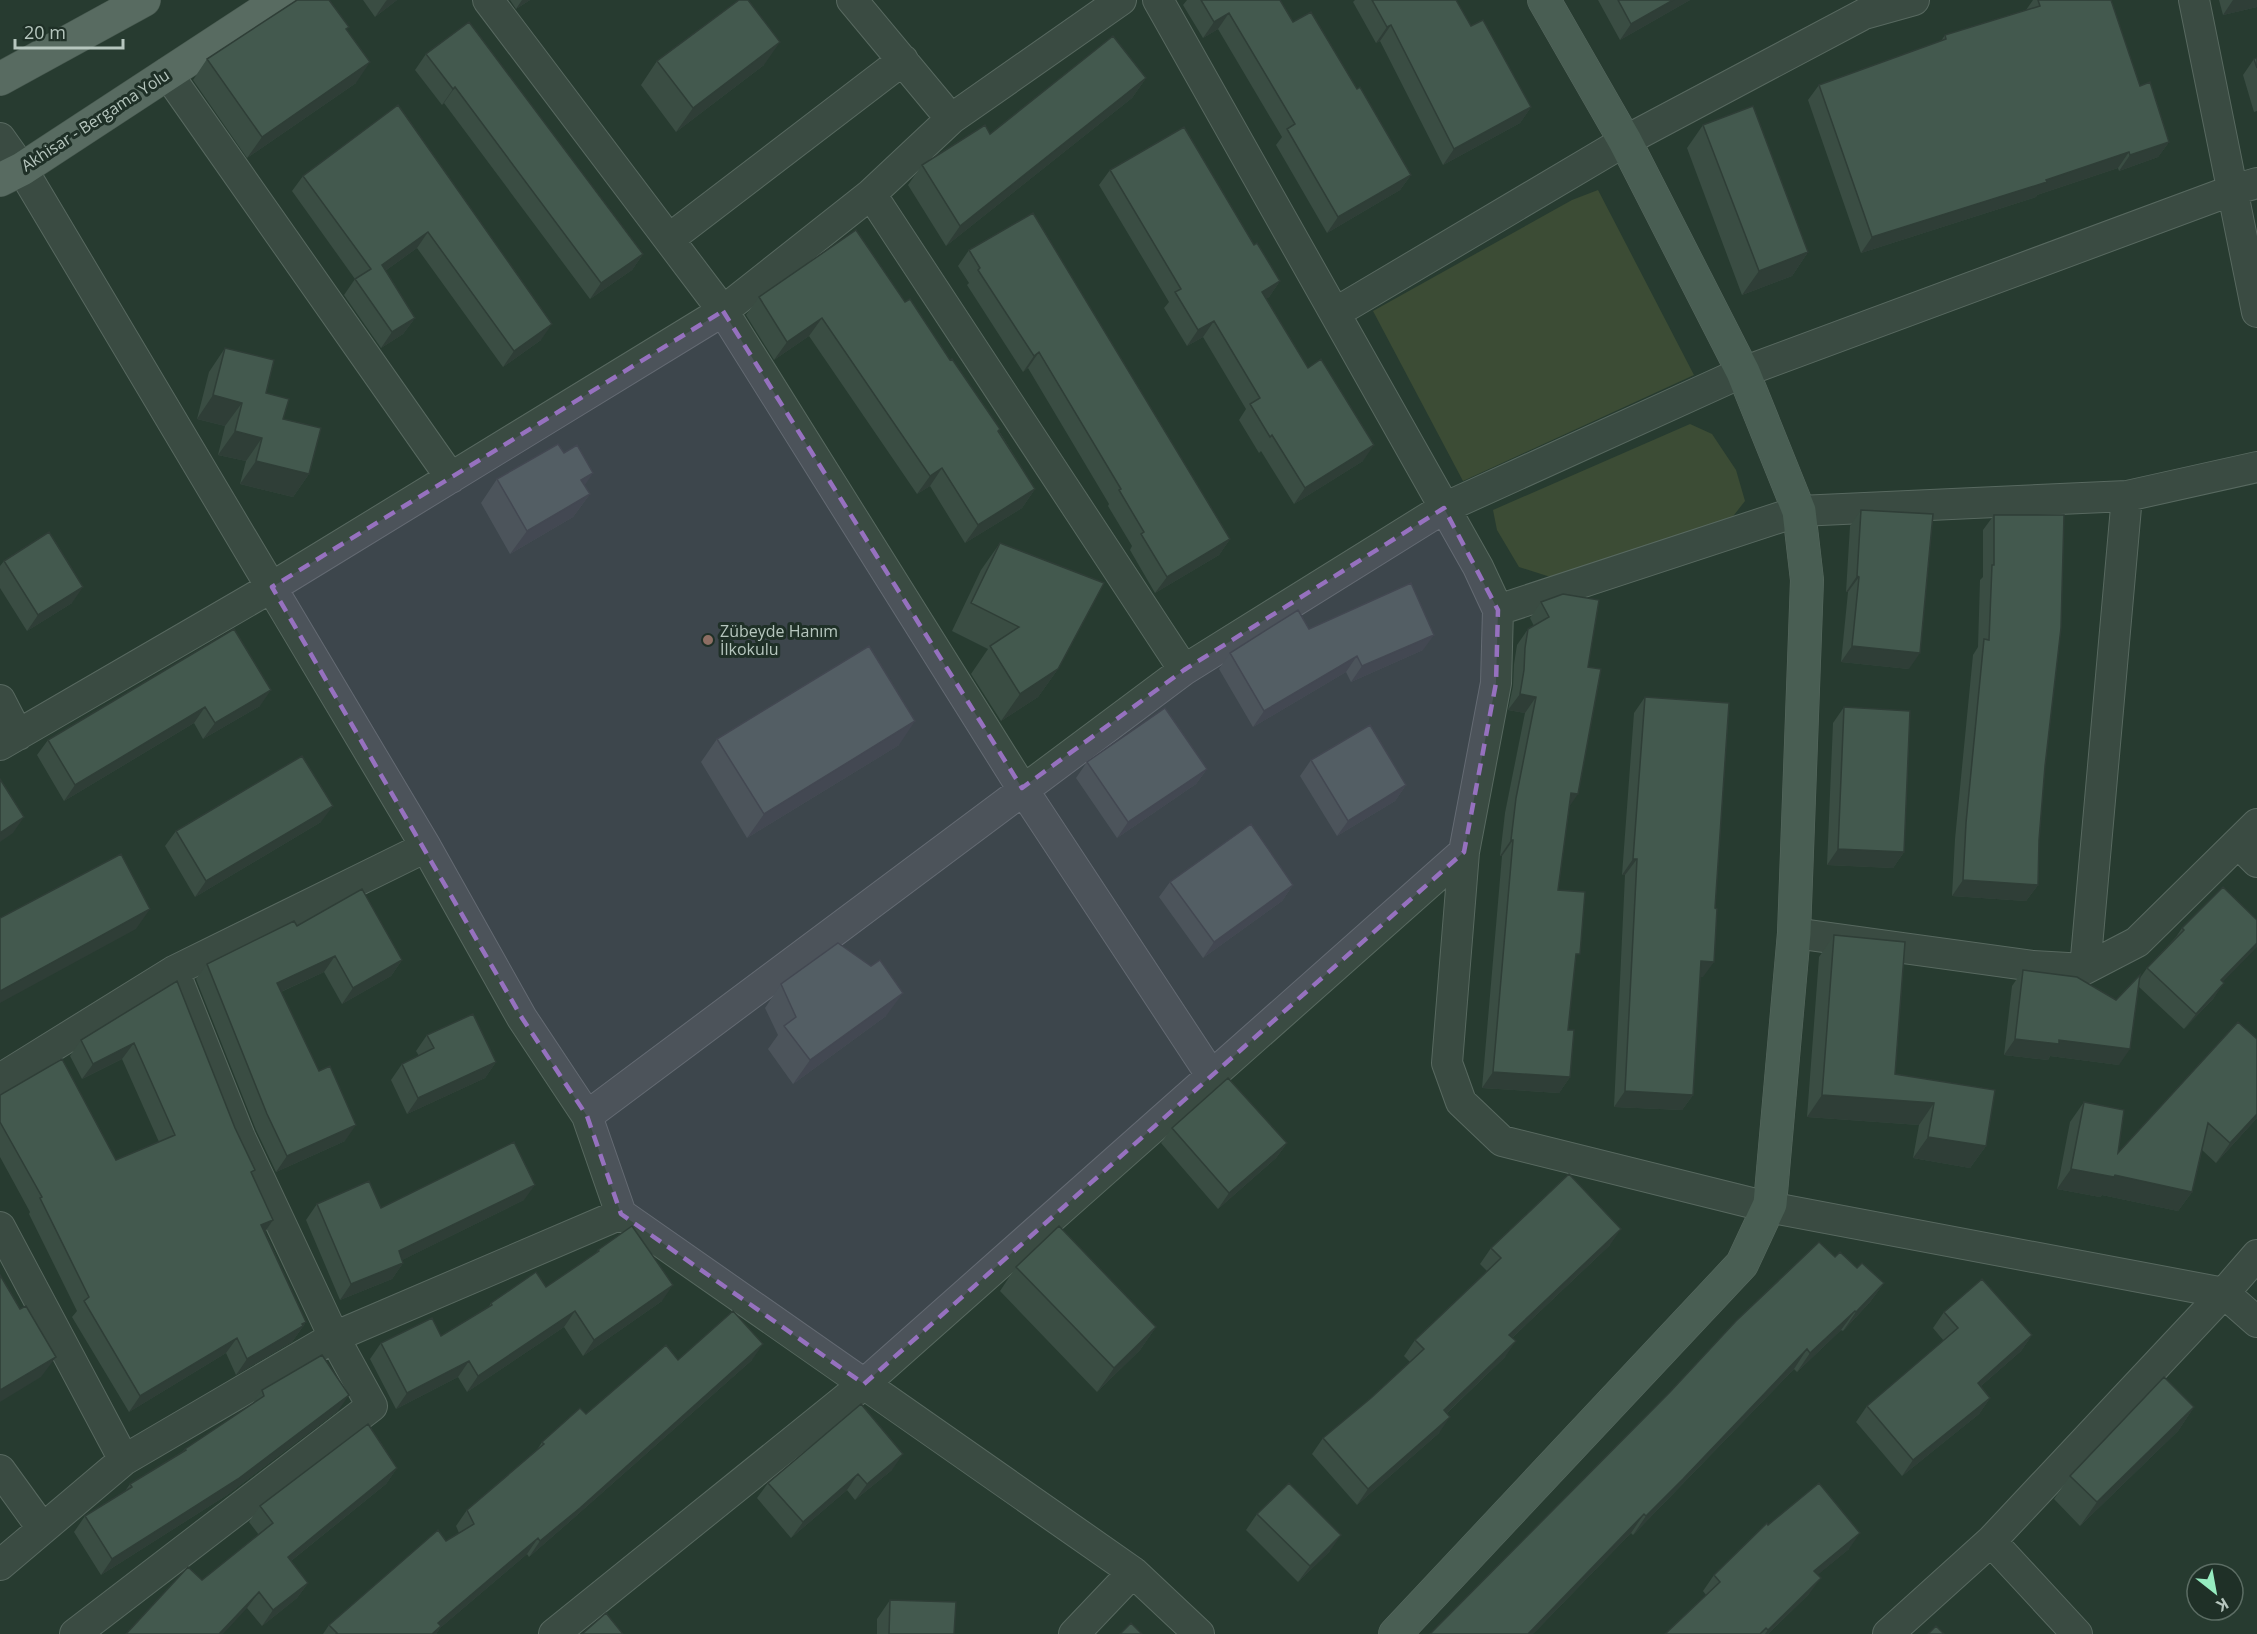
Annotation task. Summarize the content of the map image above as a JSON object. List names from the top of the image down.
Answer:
{
  "streets": {
    "main road": ["Akhisar - Bergama Yolu"]
  },
  "places": ["Zübeyde Hanım İlkokulu"],
  "scale_bar": "20 m",
  "north": "bottom right"
}
